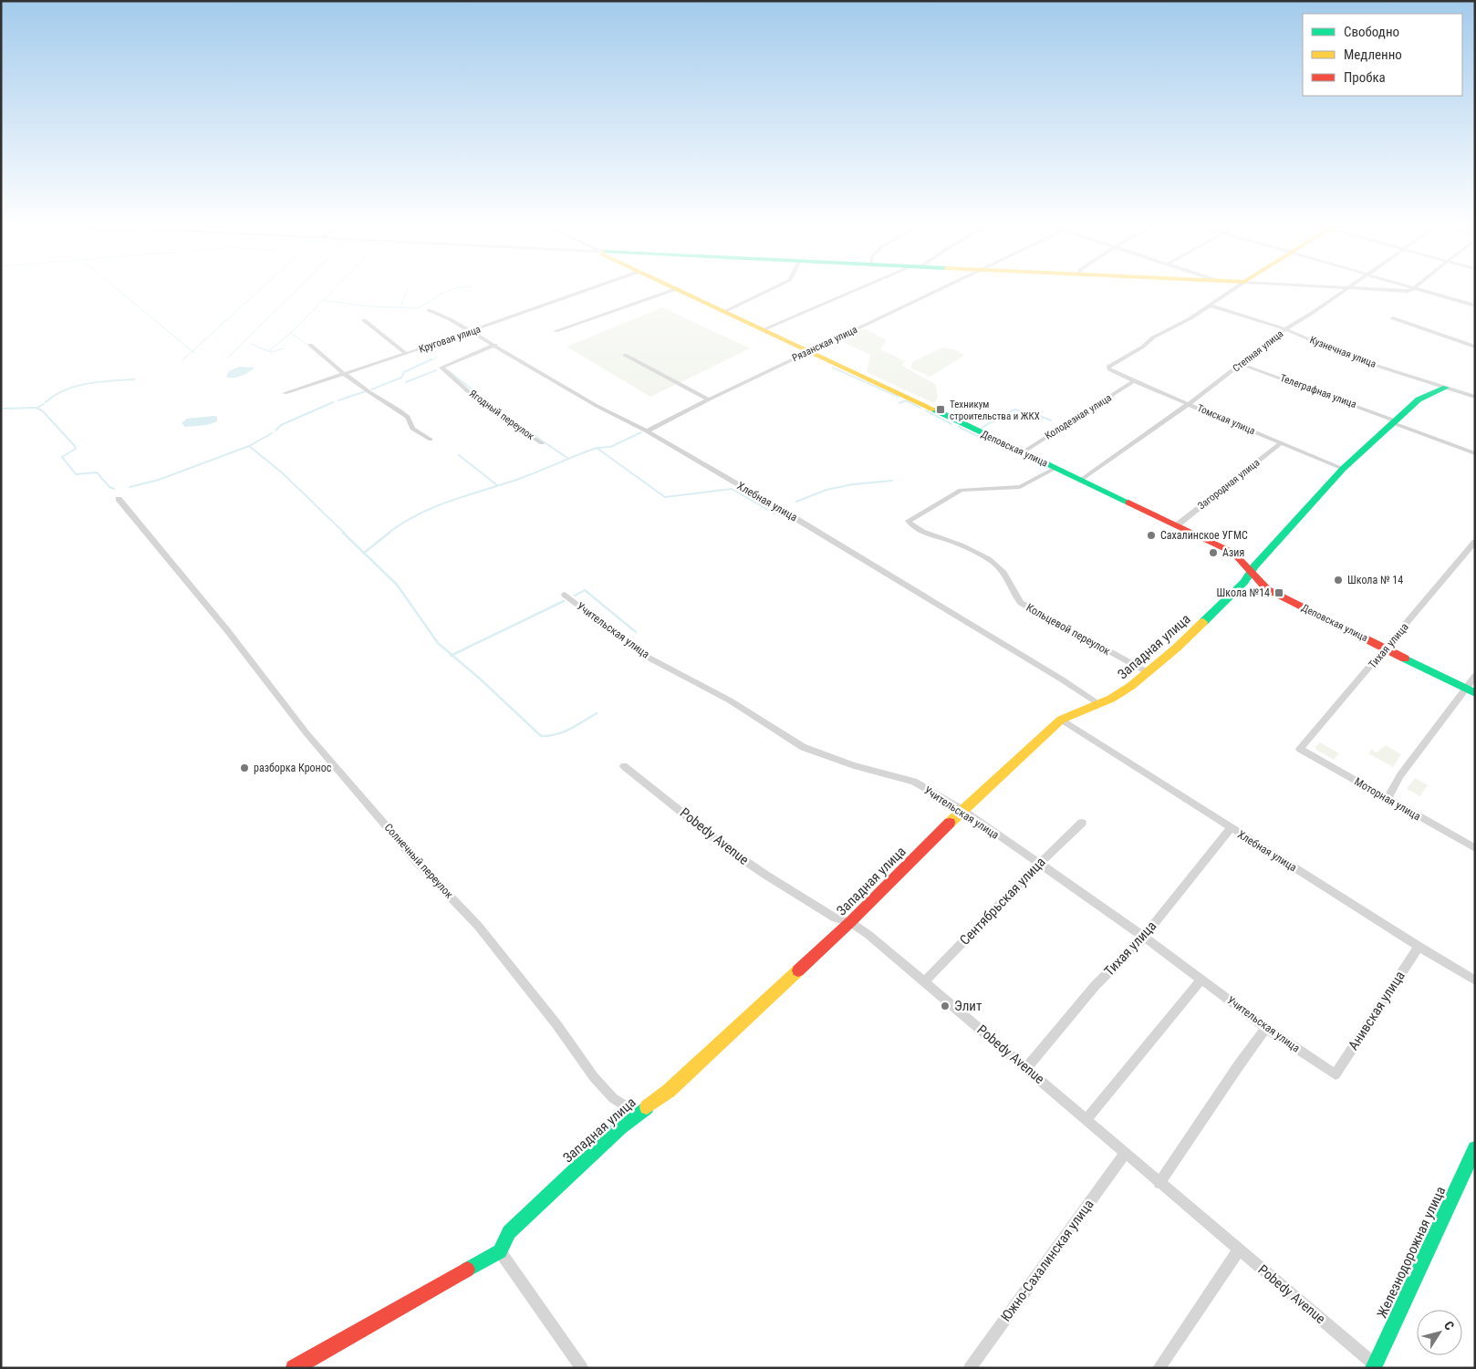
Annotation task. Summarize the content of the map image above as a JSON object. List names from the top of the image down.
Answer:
{
  "streets": {
    "street": [
      "Круговая улица",
      "Рязанская улица",
      "Степная улица",
      "Кузнечная улица",
      "Телеграфная улица",
      "Ягодный переулок",
      "Колодезная улица",
      "Томская улица",
      "Деповская улица",
      "Загородная улица",
      "Хлебная улица",
      "Кольцевой переулок",
      "Учительская улица",
      "Тихая улица",
      "Западная улица",
      "Моторная улица",
      "Pobedy Avenue",
      "Солнечный переулок",
      "Сентябрьская улица",
      "Анивская улица",
      "Железнодорожная улица",
      "Южно-Сахалинская улица"
    ]
  },
  "crossings": [
    ["Круговая улица", "Хлебная улица"],
    ["Рязанская улица", "Деповская улица"],
    ["Рязанская улица", "Хлебная улица"],
    ["Степная улица", "Кузнечная улица"],
    ["Степная улица", "Телеграфная улица"],
    ["Степная улица", "Томская улица"],
    ["Степная улица", "Деповская улица"],
    ["Кузнечная улица", "Западная улица"],
    ["Телеграфная улица", "Западная улица"],
    ["Ягодный переулок", "Хлебная улица"],
    ["Колодезная улица", "Томская улица"],
    ["Колодезная улица", "Деповская улица"],
    ["Томская улица", "Загородная улица"],
    ["Томская улица", "Западная улица"],
    ["Деповская улица", "Загородная улица"],
    ["Деповская улица", "Тихая улица"],
    ["Деповская улица", "Западная улица"],
    ["Хлебная улица", "Тихая улица"],
    ["Хлебная улица", "Западная улица"],
    ["Хлебная улица", "Анивская улица"],
    ["Кольцевой переулок", "Западная улица"],
    ["Учительская улица", "Тихая улица"],
    ["Учительская улица", "Западная улица"],
    ["Учительская улица", "Сентябрьская улица"],
    ["Учительская улица", "Анивская улица"],
    ["Тихая улица", "Моторная улица"],
    ["Тихая улица", "Pobedy Avenue"],
    ["Западная улица", "Pobedy Avenue"],
    ["Западная улица", "Солнечный переулок"],
    ["Pobedy Avenue", "Сентябрьская улица"],
    ["Pobedy Avenue", "Железнодорожная улица"],
    ["Pobedy Avenue", "Южно-Сахалинская улица"]
  ],
  "places": {
    "transit": ["Техникум строительства и ЖКХ", "Школа №14"],
    "other": [
      "Сахалинское УГМС",
      "Азия",
      "Школа № 14",
      "разборка Кронос",
      "Элит"
    ]
  },
  "legend": ["Свободно", "Медленно", "Пробка"],
  "north": "top right"
}
